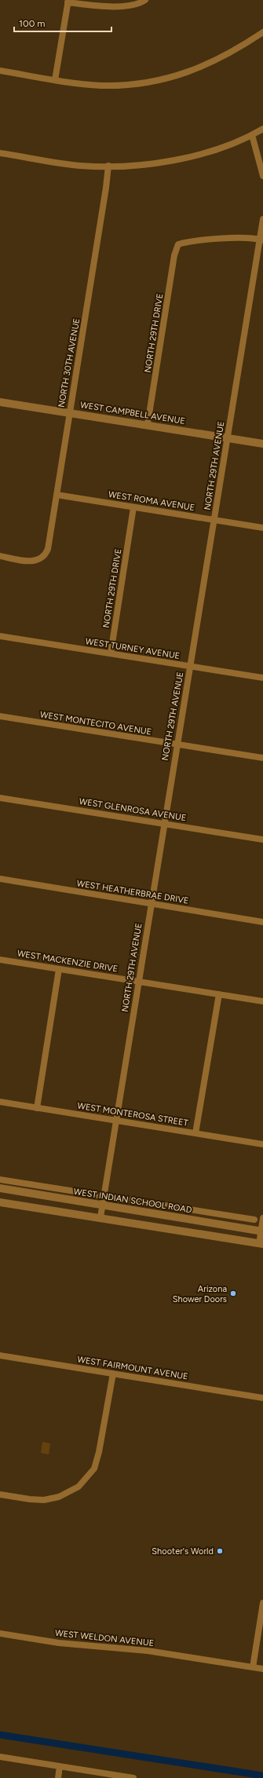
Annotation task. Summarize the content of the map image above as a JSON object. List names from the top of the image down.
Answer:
{
  "streets": {
    "main road": ["WEST CAMPBELL AVENUE", "WEST INDIAN SCHOOL ROAD"],
    "street": [
      "NORTH 29TH DRIVE",
      "NORTH 30TH AVENUE",
      "NORTH 29TH AVENUE",
      "WEST ROMA AVENUE",
      "WEST TURNEY AVENUE",
      "WEST MONTECITO AVENUE",
      "WEST GLENROSA AVENUE",
      "WEST HEATHERBRAE DRIVE",
      "WEST MACKENZIE DRIVE",
      "WEST MONTEROSA STREET",
      "WEST FAIRMOUNT AVENUE",
      "WEST WELDON AVENUE"
    ]
  },
  "crossings": [
    ["NORTH 29TH DRIVE", "WEST CAMPBELL AVENUE"],
    ["NORTH 29TH DRIVE", "NORTH 29TH AVENUE"],
    ["NORTH 29TH DRIVE", "WEST ROMA AVENUE"],
    ["NORTH 29TH DRIVE", "WEST TURNEY AVENUE"],
    ["NORTH 30TH AVENUE", "WEST CAMPBELL AVENUE"],
    ["NORTH 30TH AVENUE", "WEST ROMA AVENUE"],
    ["WEST CAMPBELL AVENUE", "NORTH 29TH AVENUE"],
    ["NORTH 29TH AVENUE", "WEST ROMA AVENUE"],
    ["NORTH 29TH AVENUE", "WEST TURNEY AVENUE"],
    ["NORTH 29TH AVENUE", "WEST MONTECITO AVENUE"],
    ["NORTH 29TH AVENUE", "WEST GLENROSA AVENUE"],
    ["NORTH 29TH AVENUE", "WEST HEATHERBRAE DRIVE"],
    ["NORTH 29TH AVENUE", "WEST MACKENZIE DRIVE"],
    ["NORTH 29TH AVENUE", "WEST MONTEROSA STREET"],
    ["NORTH 29TH AVENUE", "WEST INDIAN SCHOOL ROAD"]
  ],
  "places": ["Arizona Shower Doors", "Shooter's World"],
  "scale_bar": "100 m"
}
